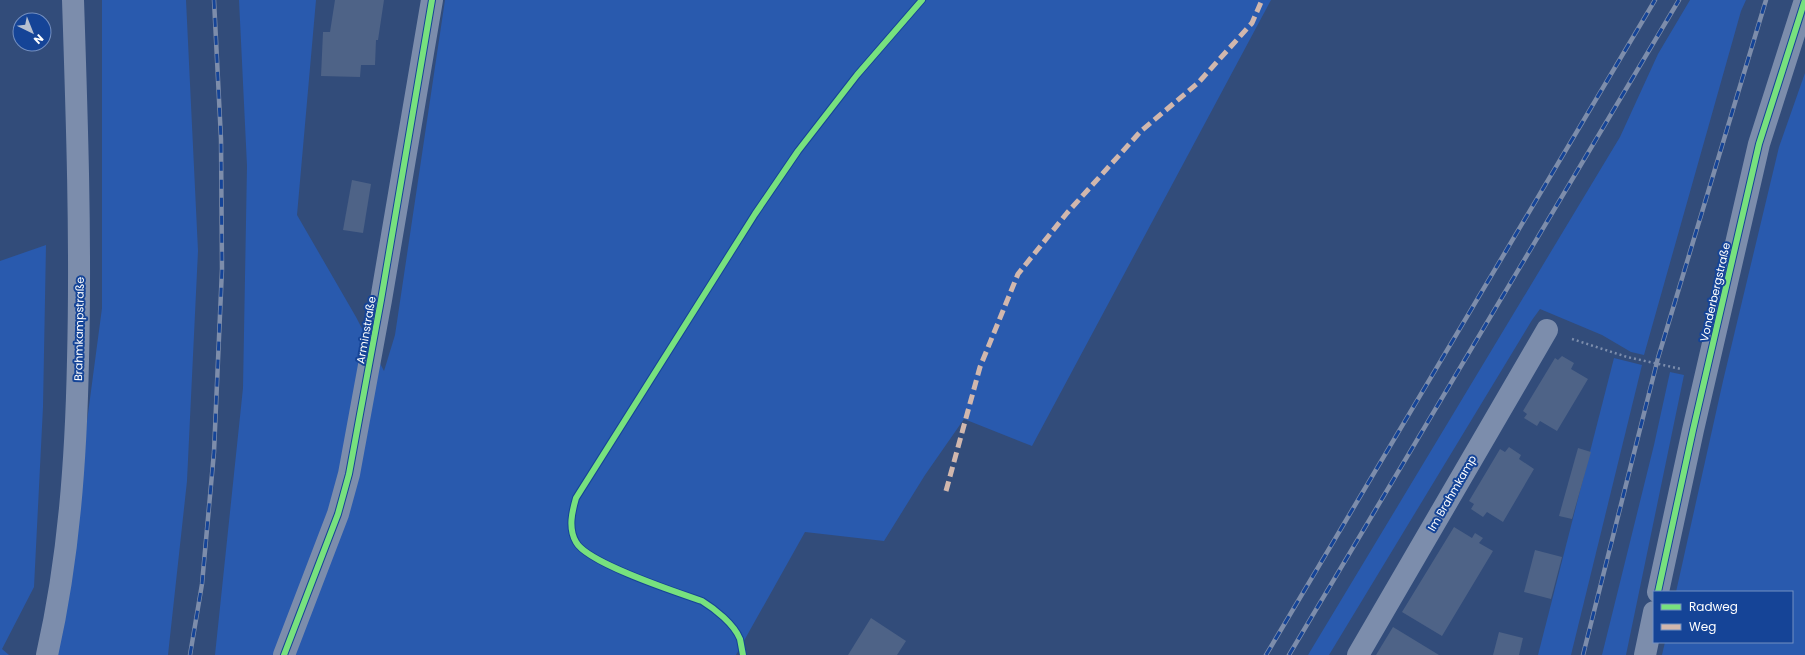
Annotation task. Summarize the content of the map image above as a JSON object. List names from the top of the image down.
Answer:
{
  "streets": {
    "street": [
      "Vonderbergstraße",
      "Brahmkampstraße",
      "Arminstraße",
      "Im Brahmkamp"
    ]
  },
  "legend": ["Radweg", "Weg"],
  "north": "bottom right"
}
